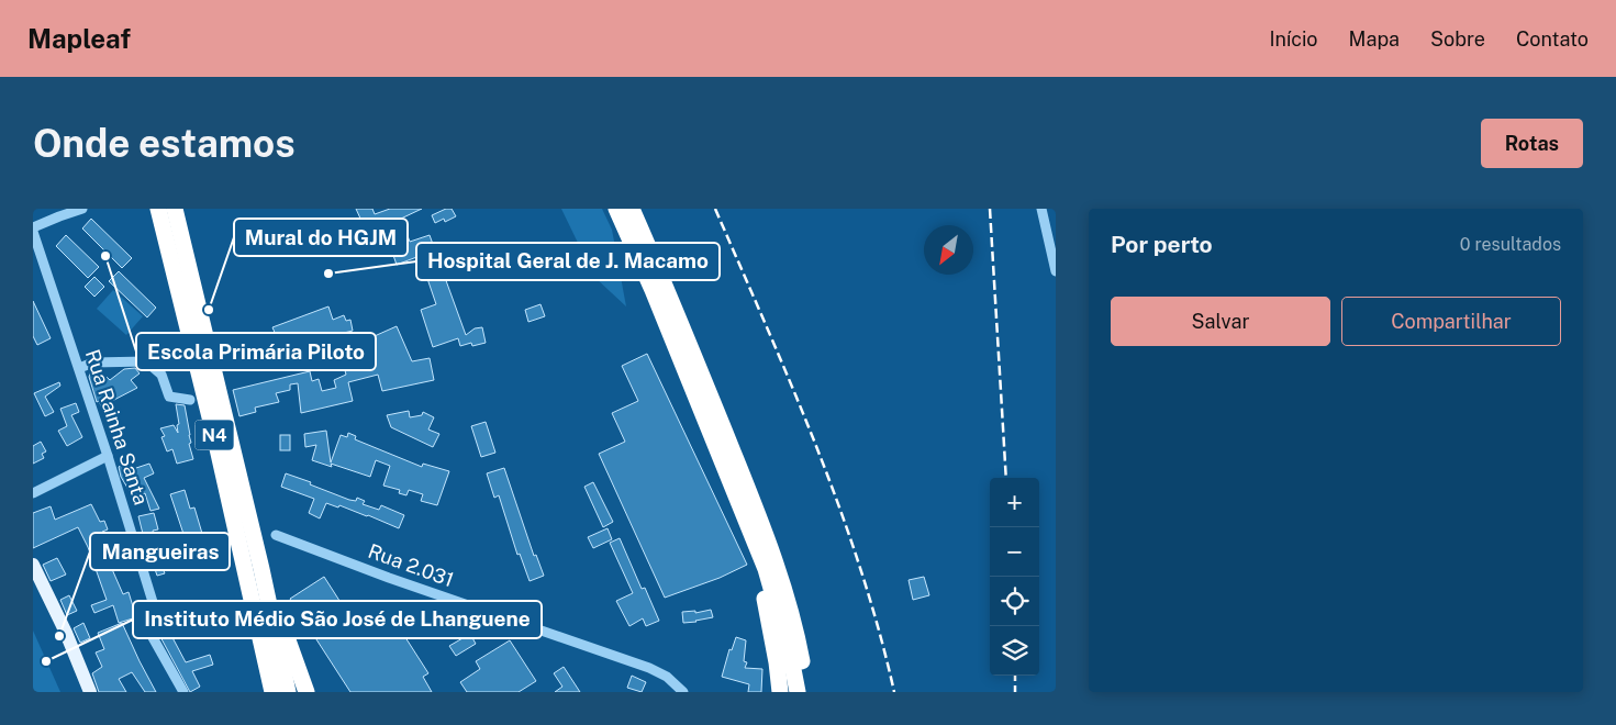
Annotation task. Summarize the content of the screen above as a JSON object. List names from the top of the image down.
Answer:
{
  "streets": {
    "highway": ["N4"],
    "street": ["Rua Rainha Santa", "Rua 2.031"]
  },
  "places": [
    "Escola Primária Piloto",
    "Hospital Geral de J. Macamo",
    "Mural do HGJM",
    "Mangueiras",
    "Instituto Médio São José de Lhanguene"
  ],
  "north": "bottom left",
  "page": {
    "header": "Mapleaf",
    "nav": [
      "Início",
      "Mapa",
      "Sobre",
      "Contato"
    ],
    "buttons": [
      "Rotas",
      ["Salvar", "Compartilhar"]
    ],
    "title": "Onde estamos",
    "heading": ["Por perto", "0 resultados"],
    "map_buttons": ["+", "−"]
  }
}
